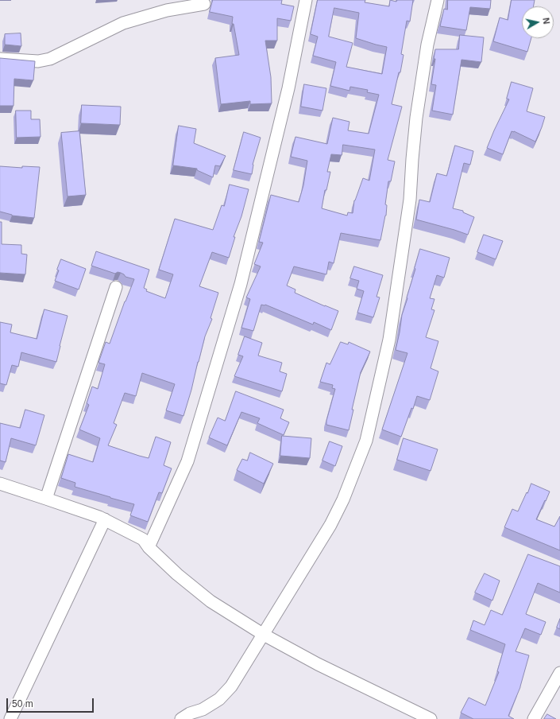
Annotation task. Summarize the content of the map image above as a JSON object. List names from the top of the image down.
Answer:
{
  "scale_bar": "50 m",
  "north": "right"
}
